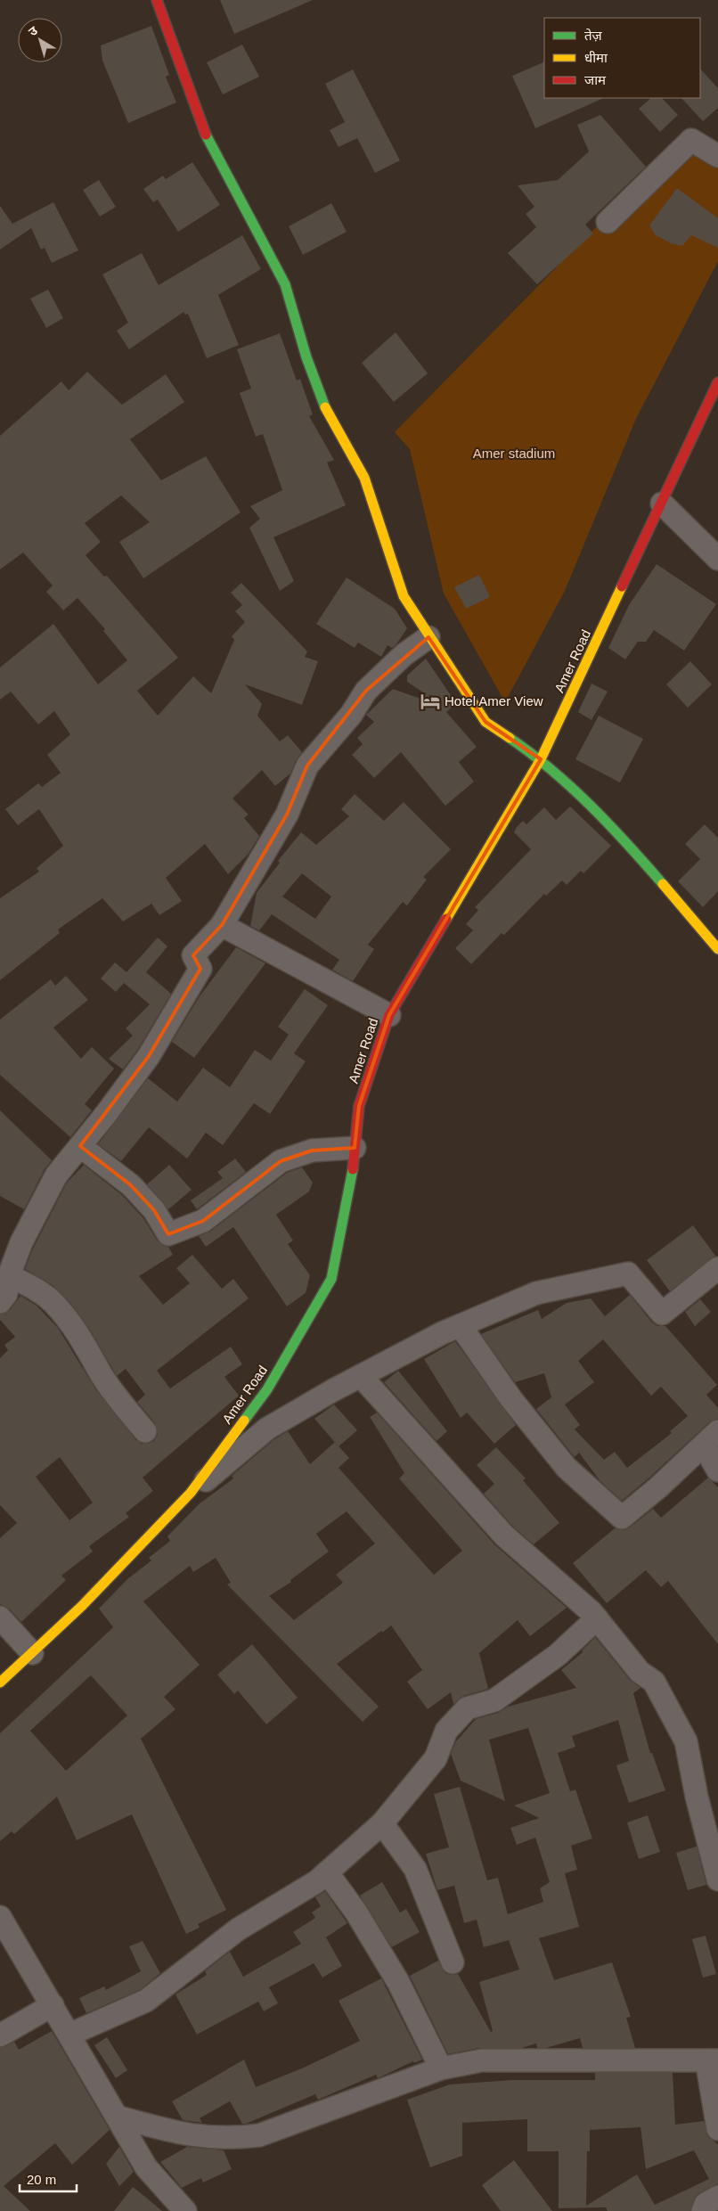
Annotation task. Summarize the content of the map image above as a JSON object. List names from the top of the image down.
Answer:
{
  "streets": {
    "main road": ["Amer Road"]
  },
  "parks": ["Amer stadium"],
  "places": {
    "hotel": ["Hotel Amer View"]
  },
  "legend": ["तेज़", "धीमा", "जाम"],
  "scale_bar": "20 m",
  "north": "top left"
}
